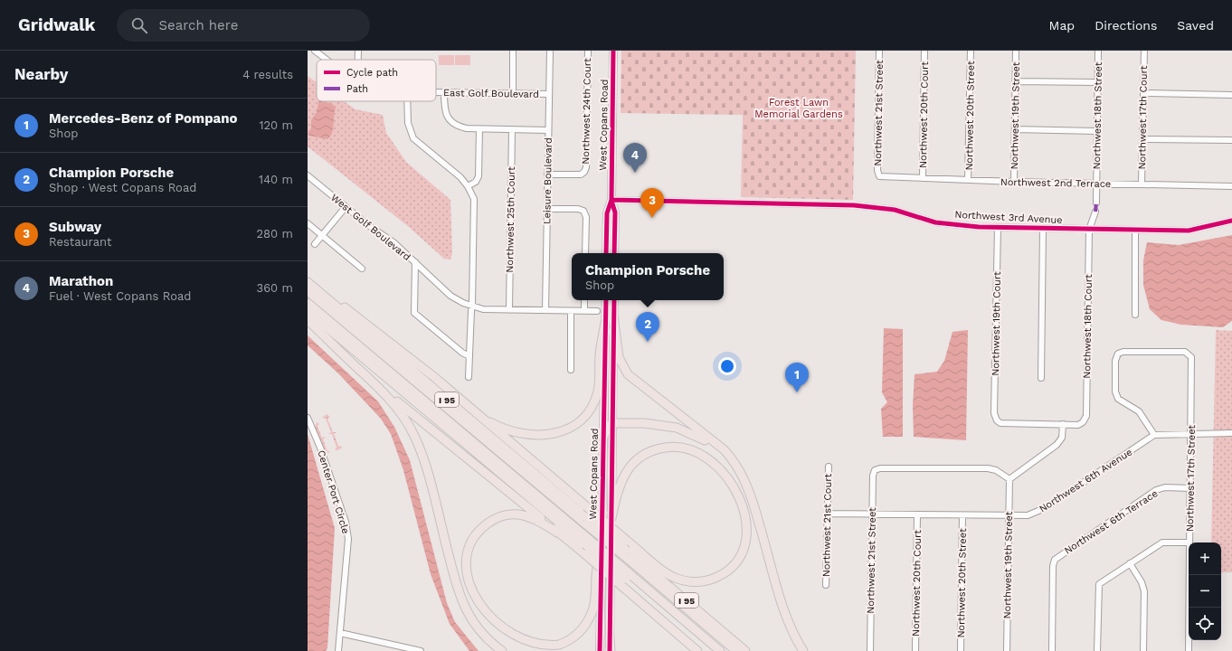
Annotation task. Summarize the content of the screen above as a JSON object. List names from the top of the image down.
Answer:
{
  "streets": {
    "highway": ["I 95"],
    "main road": ["West Copans Road"],
    "street": [
      "East Golf Boulevard",
      "Northwest 24th Court",
      "Northwest 21st Street",
      "Northwest 20th Court",
      "Northwest 20th Street",
      "Northwest 19th Street",
      "Northwest 18th Street",
      "Northwest 17th Court",
      "Leisure Boulevard",
      "Northwest 2nd Terrace",
      "Northwest 3rd Avenue",
      "Northwest 25th Court",
      "West Golf Boulevard",
      "Northwest 19th Court",
      "Northwest 18th Court",
      "Northwest 17th Street",
      "Northwest 6th Avenue",
      "Center Port Circle",
      "Northwest 6th Terrace",
      "Northwest 21st Court"
    ]
  },
  "crossings": [
    ["East Golf Boulevard", "Leisure Boulevard"],
    ["Northwest 24th Court", "Leisure Boulevard"],
    ["Northwest 21st Street", "Northwest 19th Street"],
    ["Northwest 21st Street", "Northwest 2nd Terrace"],
    ["Northwest 21st Street", "Northwest 6th Avenue"],
    ["Northwest 20th Court", "Northwest 2nd Terrace"],
    ["Northwest 20th Court", "Northwest 6th Avenue"],
    ["Northwest 20th Street", "Northwest 2nd Terrace"],
    ["Northwest 20th Street", "Northwest 6th Avenue"],
    ["Northwest 19th Street", "Northwest 2nd Terrace"],
    ["Northwest 19th Street", "Northwest 6th Avenue"],
    ["Northwest 18th Street", "Northwest 2nd Terrace"],
    ["Northwest 17th Court", "Northwest 2nd Terrace"],
    ["West Copans Road", "Northwest 3rd Avenue"],
    ["Leisure Boulevard", "West Golf Boulevard"],
    ["Northwest 3rd Avenue", "Northwest 19th Court"],
    ["Northwest 3rd Avenue", "Northwest 18th Court"],
    ["Northwest 25th Court", "West Golf Boulevard"],
    ["Northwest 19th Court", "Northwest 18th Court"],
    ["Northwest 17th Street", "Northwest 6th Avenue"],
    ["Northwest 17th Street", "Northwest 6th Terrace"],
    ["Northwest 6th Avenue", "Northwest 21st Court"]
  ],
  "parks": ["Forest Lawn Memorial Gardens"],
  "legend": ["Cycle path", "Path"],
  "page": {
    "header": "Gridwalk",
    "search": "Search here",
    "nav": ["Map", "Directions", "Saved"],
    "heading": ["Nearby", "4 results"],
    "list": [
      {
        "mark": "1",
        "name": "Mercedes-Benz of Pompano",
        "note": "Shop",
        "value": "120 m"
      },
      {
        "mark": "2",
        "name": "Champion Porsche",
        "note": "Shop · West Copans Road",
        "value": "140 m"
      },
      {
        "mark": "3",
        "name": "Subway",
        "note": "Restaurant",
        "value": "280 m"
      },
      {
        "mark": "4",
        "name": "Marathon",
        "note": "Fuel · West Copans Road",
        "value": "360 m"
      }
    ],
    "pins": [
      "4",
      "3",
      "2",
      "1"
    ],
    "popup": ["Champion Porsche", "Shop"],
    "map_buttons": ["+", "−"]
  }
}
